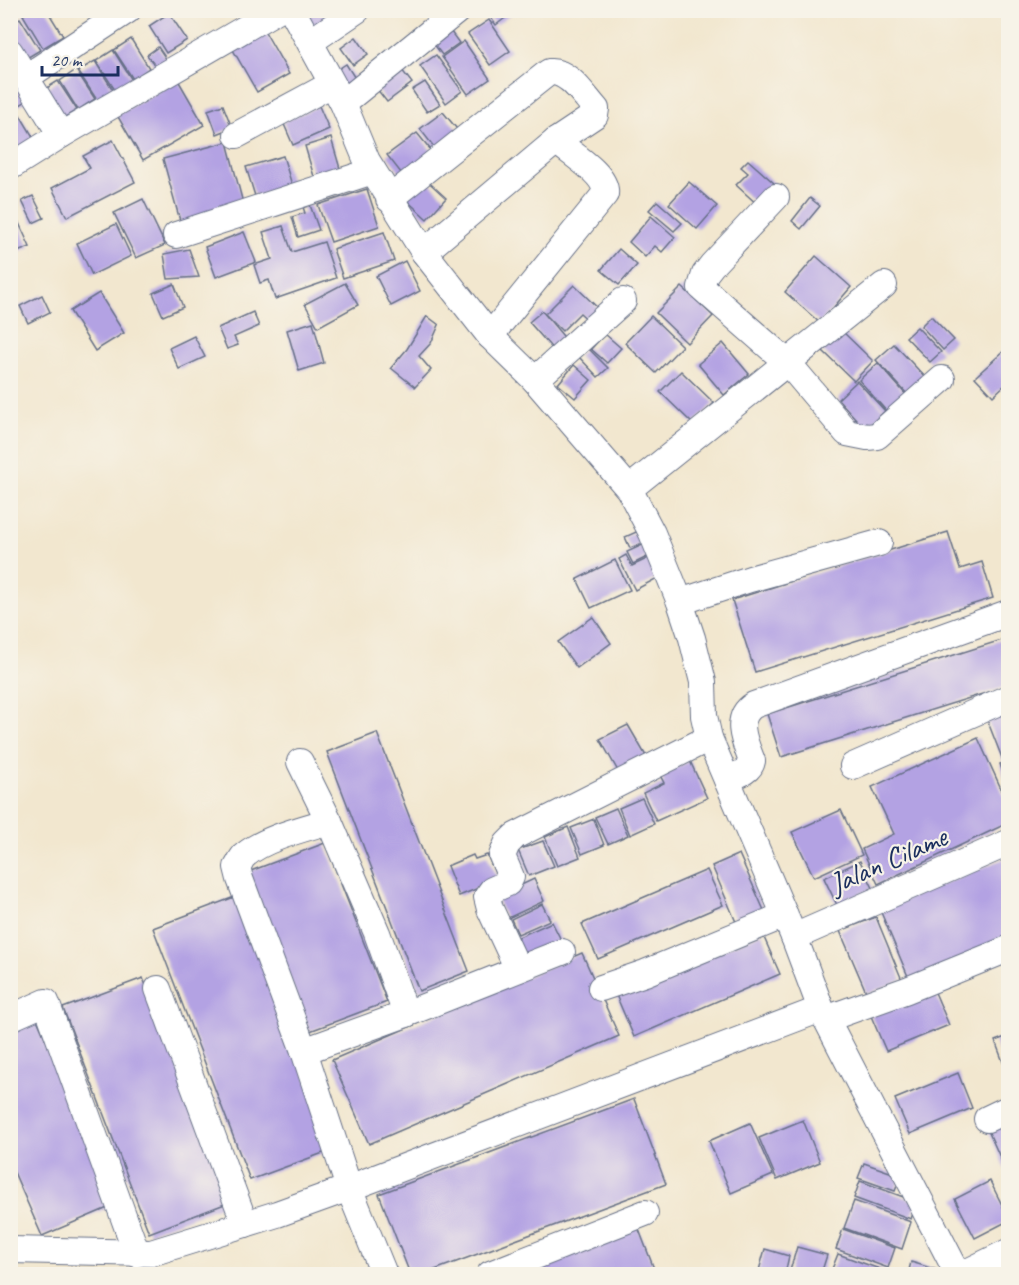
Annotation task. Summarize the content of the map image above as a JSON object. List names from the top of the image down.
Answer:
{
  "streets": {
    "street": ["Jalan Cilame"]
  },
  "scale_bar": "20 m"
}
